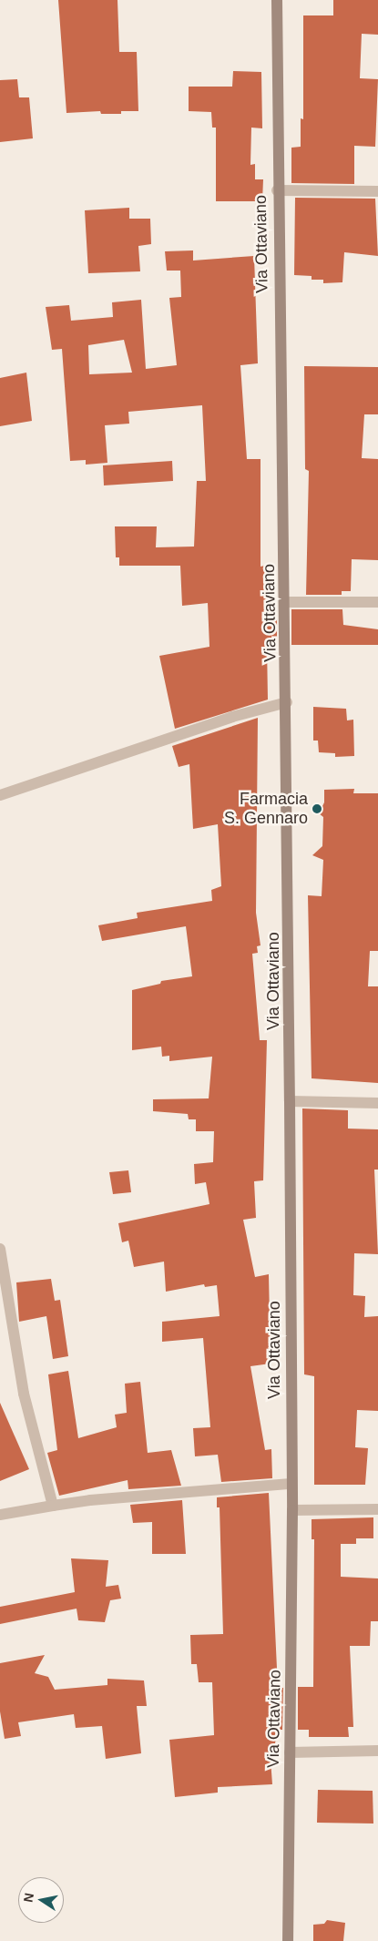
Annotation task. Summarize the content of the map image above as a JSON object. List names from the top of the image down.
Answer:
{
  "streets": {
    "main road": ["Via Ottaviano"]
  },
  "places": ["Farmacia S. Gennaro"],
  "north": "left"
}
